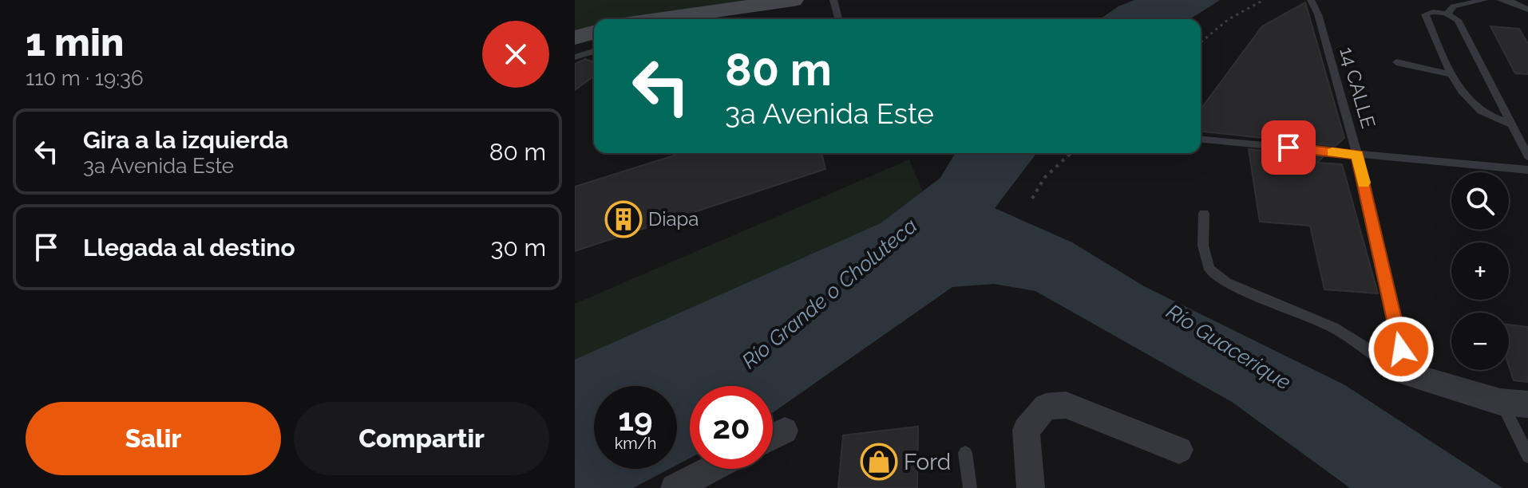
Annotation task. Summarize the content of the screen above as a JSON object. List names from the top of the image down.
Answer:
{
  "streets": {
    "lane": ["14 CALLE"]
  },
  "water": ["Río Grande o Choluteca", "Río Guacerique"],
  "places": {
    "building": ["Diapa"],
    "shop": ["Ford"]
  },
  "page": {
    "heading": ["1 min", "110 m · 19:36"],
    "turn": ["80 m", "3a Avenida Este"],
    "list": [
      {
        "name": "Gira a la izquierda",
        "note": "3a Avenida Este",
        "value": "80 m"
      },
      {
        "name": "Llegada al destino",
        "value": "30 m"
      }
    ],
    "map_buttons": ["+", "−"],
    "speed": "19 km/h",
    "limit": "20",
    "buttons": ["Salir", "Compartir"]
  }
}
